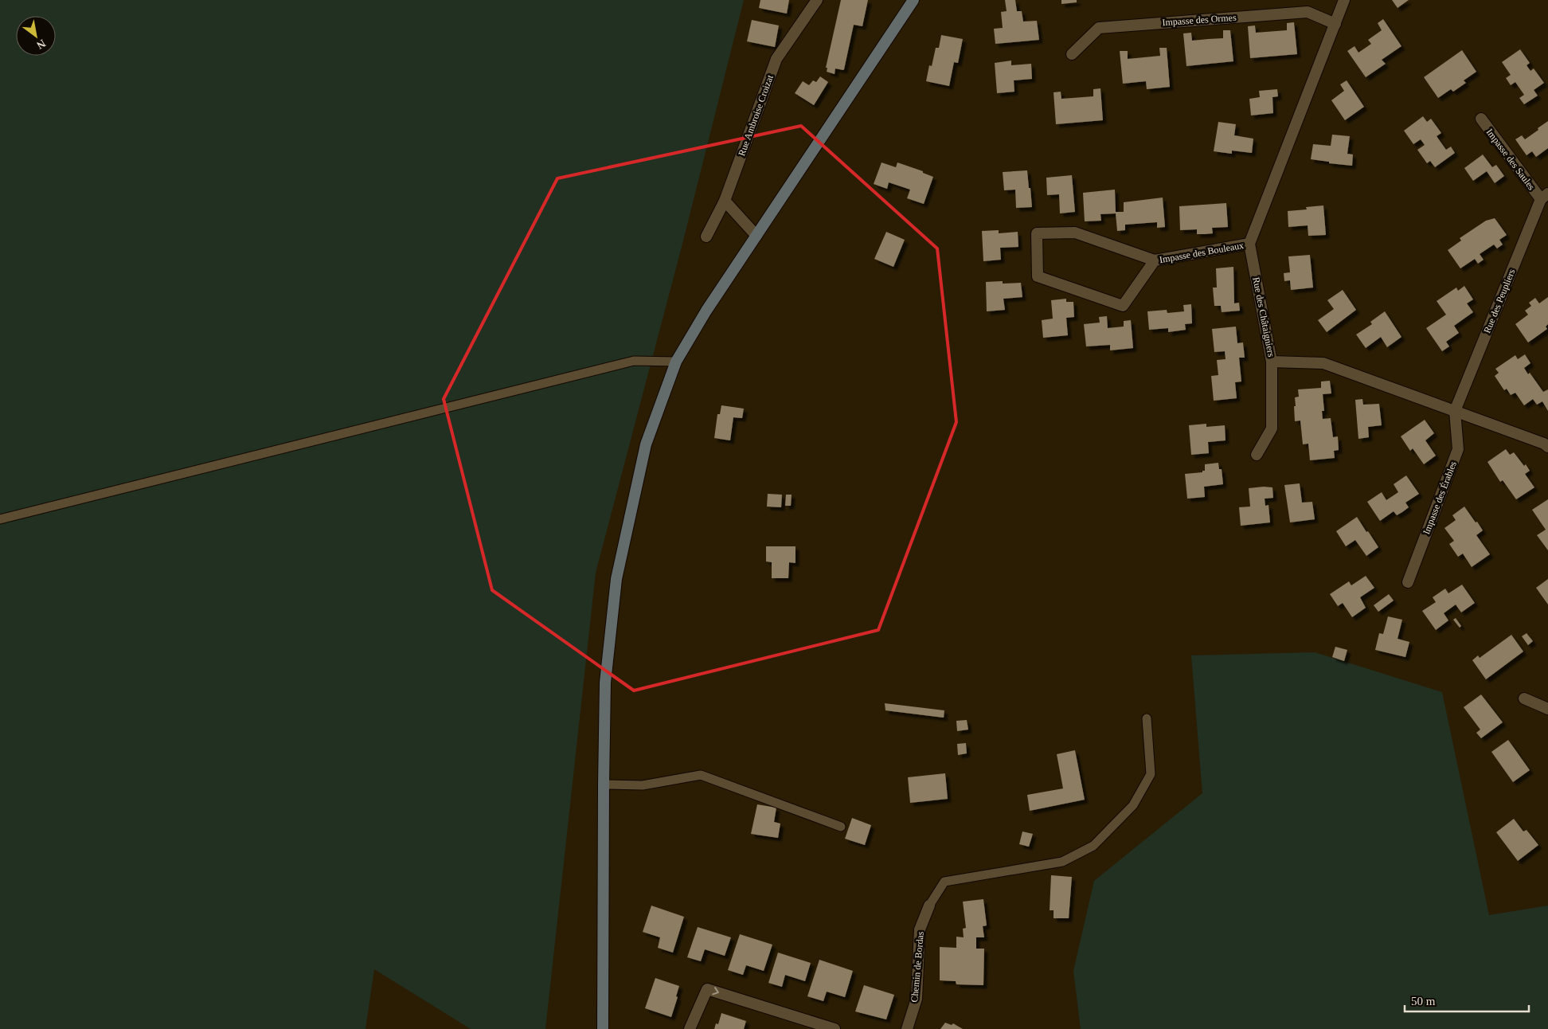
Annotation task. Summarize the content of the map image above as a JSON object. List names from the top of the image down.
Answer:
{
  "streets": {
    "street": [
      "Impasse des Ormes",
      "Rue Ambroise Croizat",
      "Impasse des Saules",
      "Impasse des Bouleaux",
      "Rue des Peupliers",
      "Rue des Châtaigniers",
      "Impasse des Érables",
      "Chemin de Bordas"
    ]
  },
  "crossings": [
    ["Impasse des Saules", "Rue des Peupliers"],
    ["Impasse des Bouleaux", "Rue des Châtaigniers"],
    ["Rue des Peupliers", "Rue des Châtaigniers"],
    ["Rue des Peupliers", "Impasse des Érables"],
    ["Rue des Châtaigniers", "Impasse des Érables"]
  ],
  "scale_bar": "50 m",
  "north": "bottom right"
}
